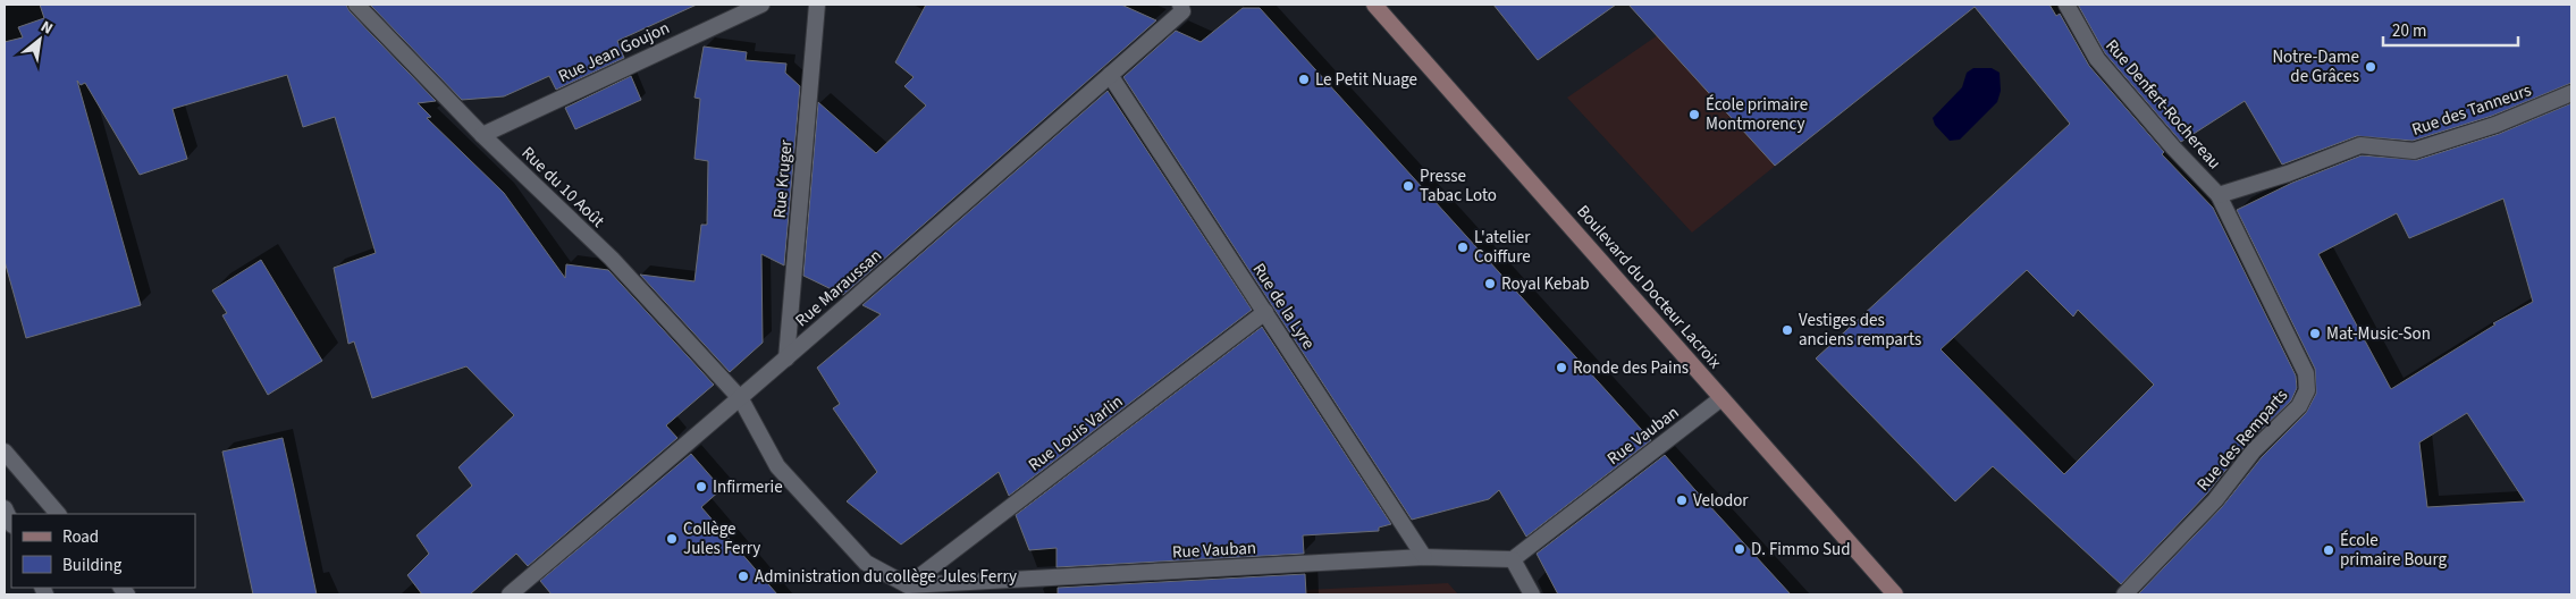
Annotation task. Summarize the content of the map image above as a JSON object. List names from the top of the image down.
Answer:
{
  "streets": {
    "main road": ["Boulevard du Docteur Lacroix"],
    "street": [
      "Rue Jean Goujon",
      "Rue Denfert-Rochereau",
      "Rue des Tanneurs",
      "Rue Kruger",
      "Rue du 10 Août",
      "Rue Maraussan",
      "Rue de la Lyre",
      "Rue Louis Varlin",
      "Rue Vauban",
      "Rue des Remparts"
    ]
  },
  "crossings": [
    ["Rue Jean Goujon", "Rue du 10 Août"],
    ["Rue Denfert-Rochereau", "Rue des Tanneurs"],
    ["Rue Denfert-Rochereau", "Rue des Remparts"],
    ["Rue des Tanneurs", "Rue des Remparts"],
    ["Rue Kruger", "Rue Maraussan"],
    ["Rue du 10 Août", "Rue Maraussan"],
    ["Boulevard du Docteur Lacroix", "Rue Vauban"],
    ["Rue Maraussan", "Rue de la Lyre"],
    ["Rue de la Lyre", "Rue Louis Varlin"],
    ["Rue de la Lyre", "Rue Vauban"],
    ["Rue Louis Varlin", "Rue Vauban"]
  ],
  "places": [
    "Notre-Dame de Grâces",
    "Le Petit Nuage",
    "École primaire Montmorency",
    "Presse Tabac Loto",
    "L'atelier Coiffure",
    "Royal Kebab",
    "Vestiges des anciens remparts",
    "Mat-Music-Son",
    "Ronde des Pains",
    "Infirmerie",
    "Velodor",
    "Collège Jules Ferry",
    "D. Fimmo Sud",
    "École primaire Bourg",
    "Administration du collège Jules Ferry"
  ],
  "legend": ["Road", "Building"],
  "scale_bar": "20 m",
  "north": "top right"
}
